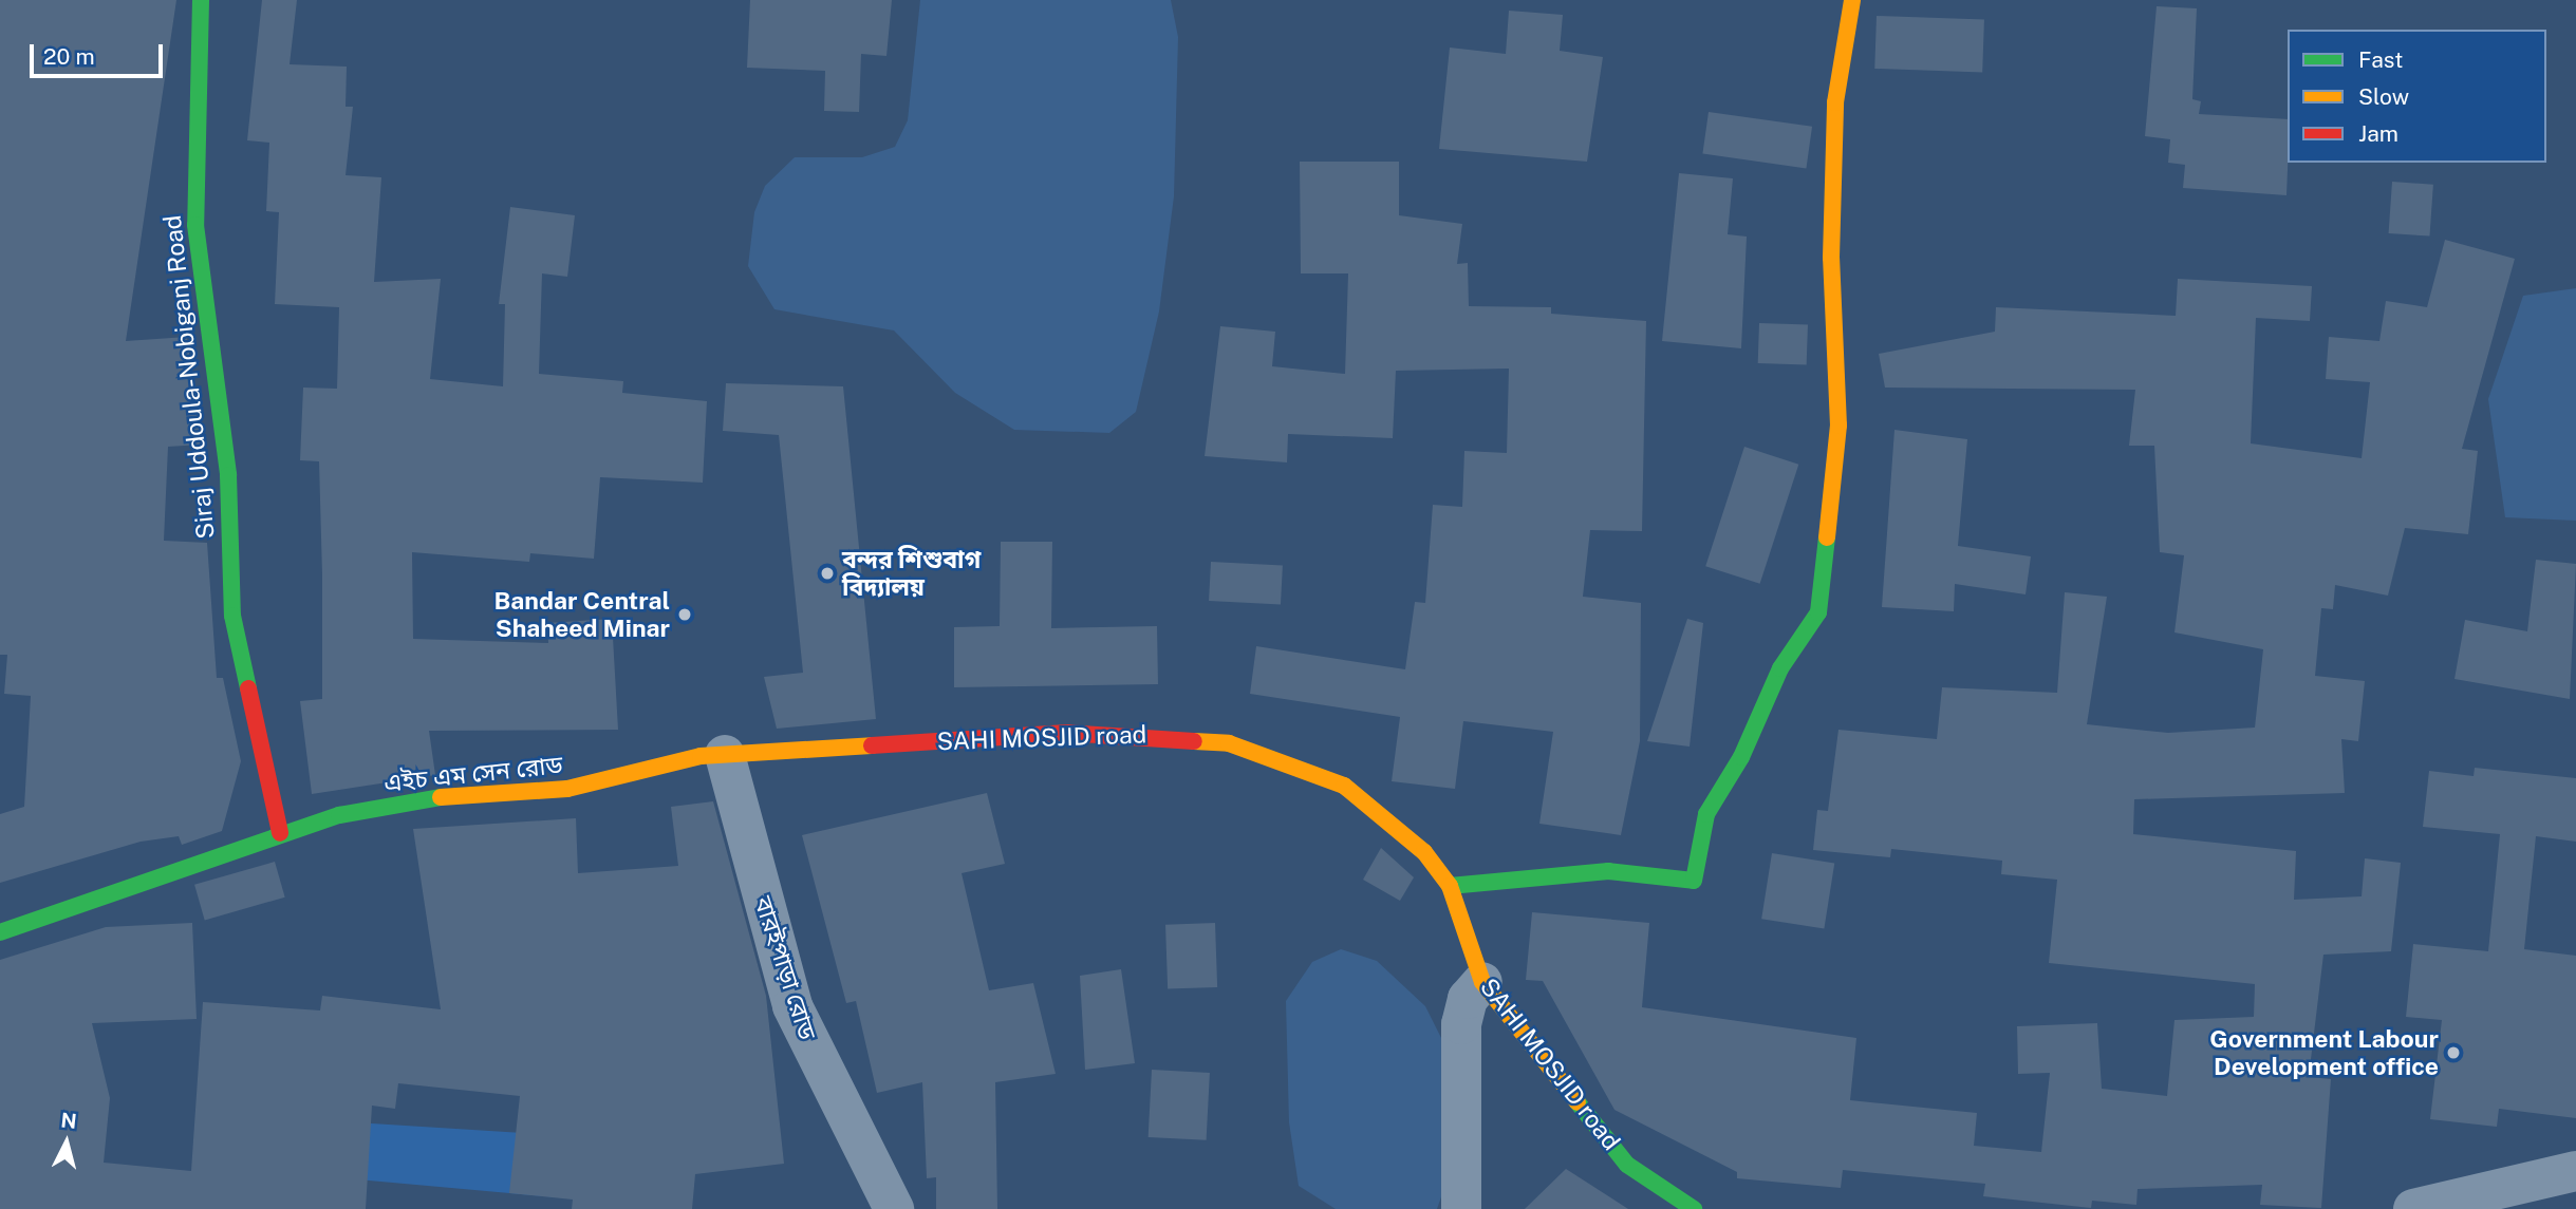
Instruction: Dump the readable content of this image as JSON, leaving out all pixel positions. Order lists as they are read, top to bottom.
{
  "streets": {
    "street": [
      "Siraj Uddoula-Nobiganj Road",
      "SAHI MOSJID road",
      "এইচ এম সেন রোড",
      "বারইপাড়া রোড"
    ]
  },
  "crossings": [
    ["Siraj Uddoula-Nobiganj Road", "এইচ এম সেন রোড"],
    ["SAHI MOSJID road", "এইচ এম সেন রোড"],
    ["এইচ এম সেন রোড", "বারইপাড়া রোড"]
  ],
  "places": ["বন্দর শিশুবাগ বিদ্যালয়", "Bandar Central Shaheed Minar", "Government Labour Development office"],
  "legend": ["Fast", "Slow", "Jam"],
  "scale_bar": "20 m",
  "north": "top"
}
